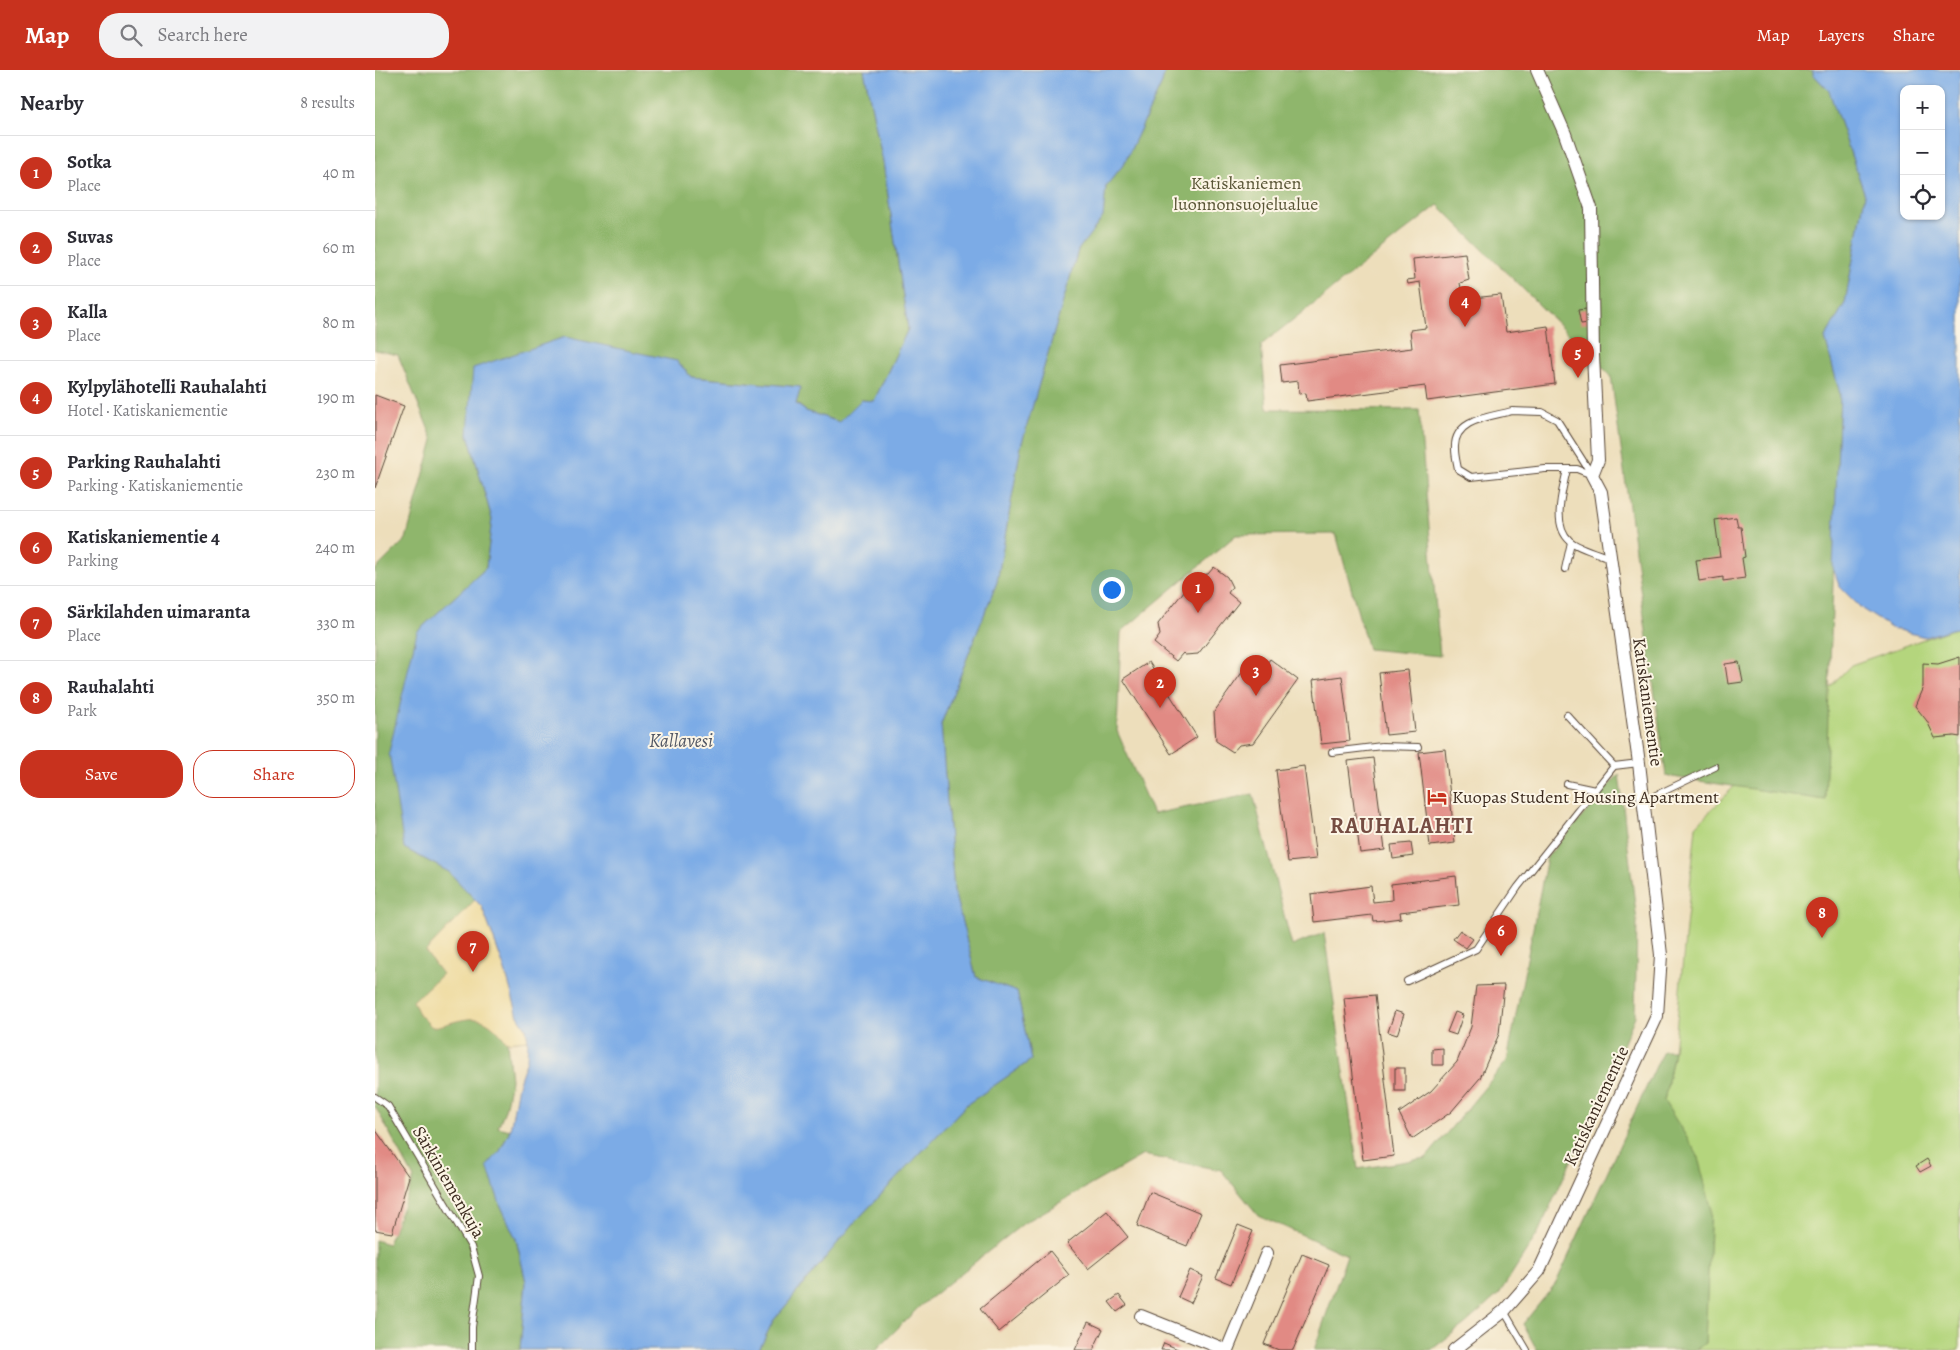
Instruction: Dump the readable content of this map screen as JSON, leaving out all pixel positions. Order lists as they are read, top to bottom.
{
  "streets": {
    "street": ["Katiskaniementie"],
    "lane": ["Särkiniemenkuja"]
  },
  "districts": ["RAUHALAHTI"],
  "water": ["Kallavesi"],
  "parks": ["Katiskaniemen luonnonsuojelualue"],
  "places": {
    "hotel": ["Kuopas Student Housing Apartment"]
  },
  "page": {
    "header": "Map",
    "search": "Search here",
    "nav": ["Map", "Layers", "Share"],
    "heading": ["Nearby", "8 results"],
    "map_buttons": ["+", "−"],
    "list": [
      {
        "mark": "1",
        "name": "Sotka",
        "note": "Place",
        "value": "40 m"
      },
      {
        "mark": "2",
        "name": "Suvas",
        "note": "Place",
        "value": "60 m"
      },
      {
        "mark": "3",
        "name": "Kalla",
        "note": "Place",
        "value": "80 m"
      },
      {
        "mark": "4",
        "name": "Kylpylähotelli Rauhalahti",
        "note": "Hotel · Katiskaniementie",
        "value": "190 m"
      },
      {
        "mark": "5",
        "name": "Parking Rauhalahti",
        "note": "Parking · Katiskaniementie",
        "value": "230 m"
      },
      {
        "mark": "6",
        "name": "Katiskaniementie 4",
        "note": "Parking",
        "value": "240 m"
      },
      {
        "mark": "7",
        "name": "Särkilahden uimaranta",
        "note": "Place",
        "value": "330 m"
      },
      {
        "mark": "8",
        "name": "Rauhalahti",
        "note": "Park",
        "value": "350 m"
      }
    ],
    "pins": [
      "4",
      "5",
      "1",
      "3",
      "2",
      "8",
      "6",
      "7"
    ],
    "buttons": ["Save", "Share"]
  }
}
